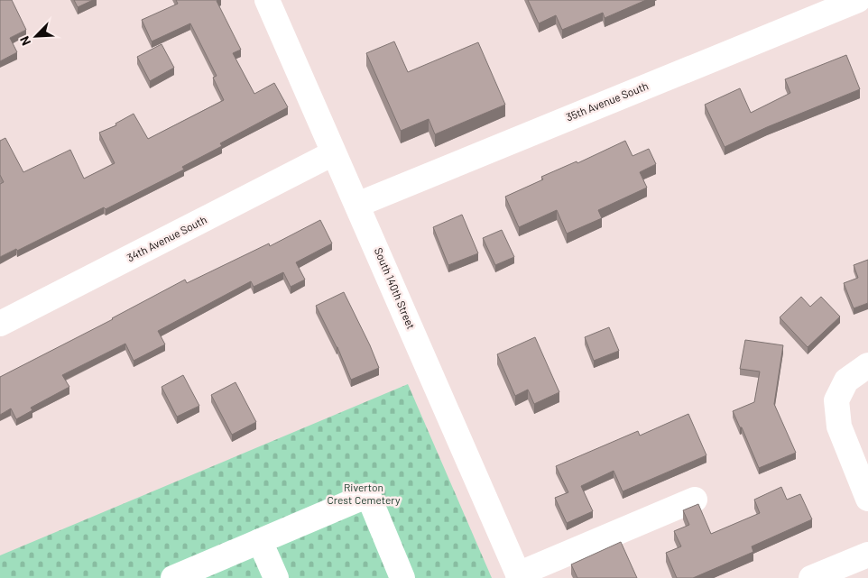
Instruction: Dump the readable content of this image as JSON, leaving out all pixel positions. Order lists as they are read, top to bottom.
{
  "streets": {
    "street": ["35th Avenue South", "34th Avenue South", "South 140th Street"]
  },
  "crossings": [
    ["35th Avenue South", "South 140th Street"],
    ["34th Avenue South", "South 140th Street"]
  ],
  "parks": ["Riverton Crest Cemetery"],
  "north": "bottom left"
}
